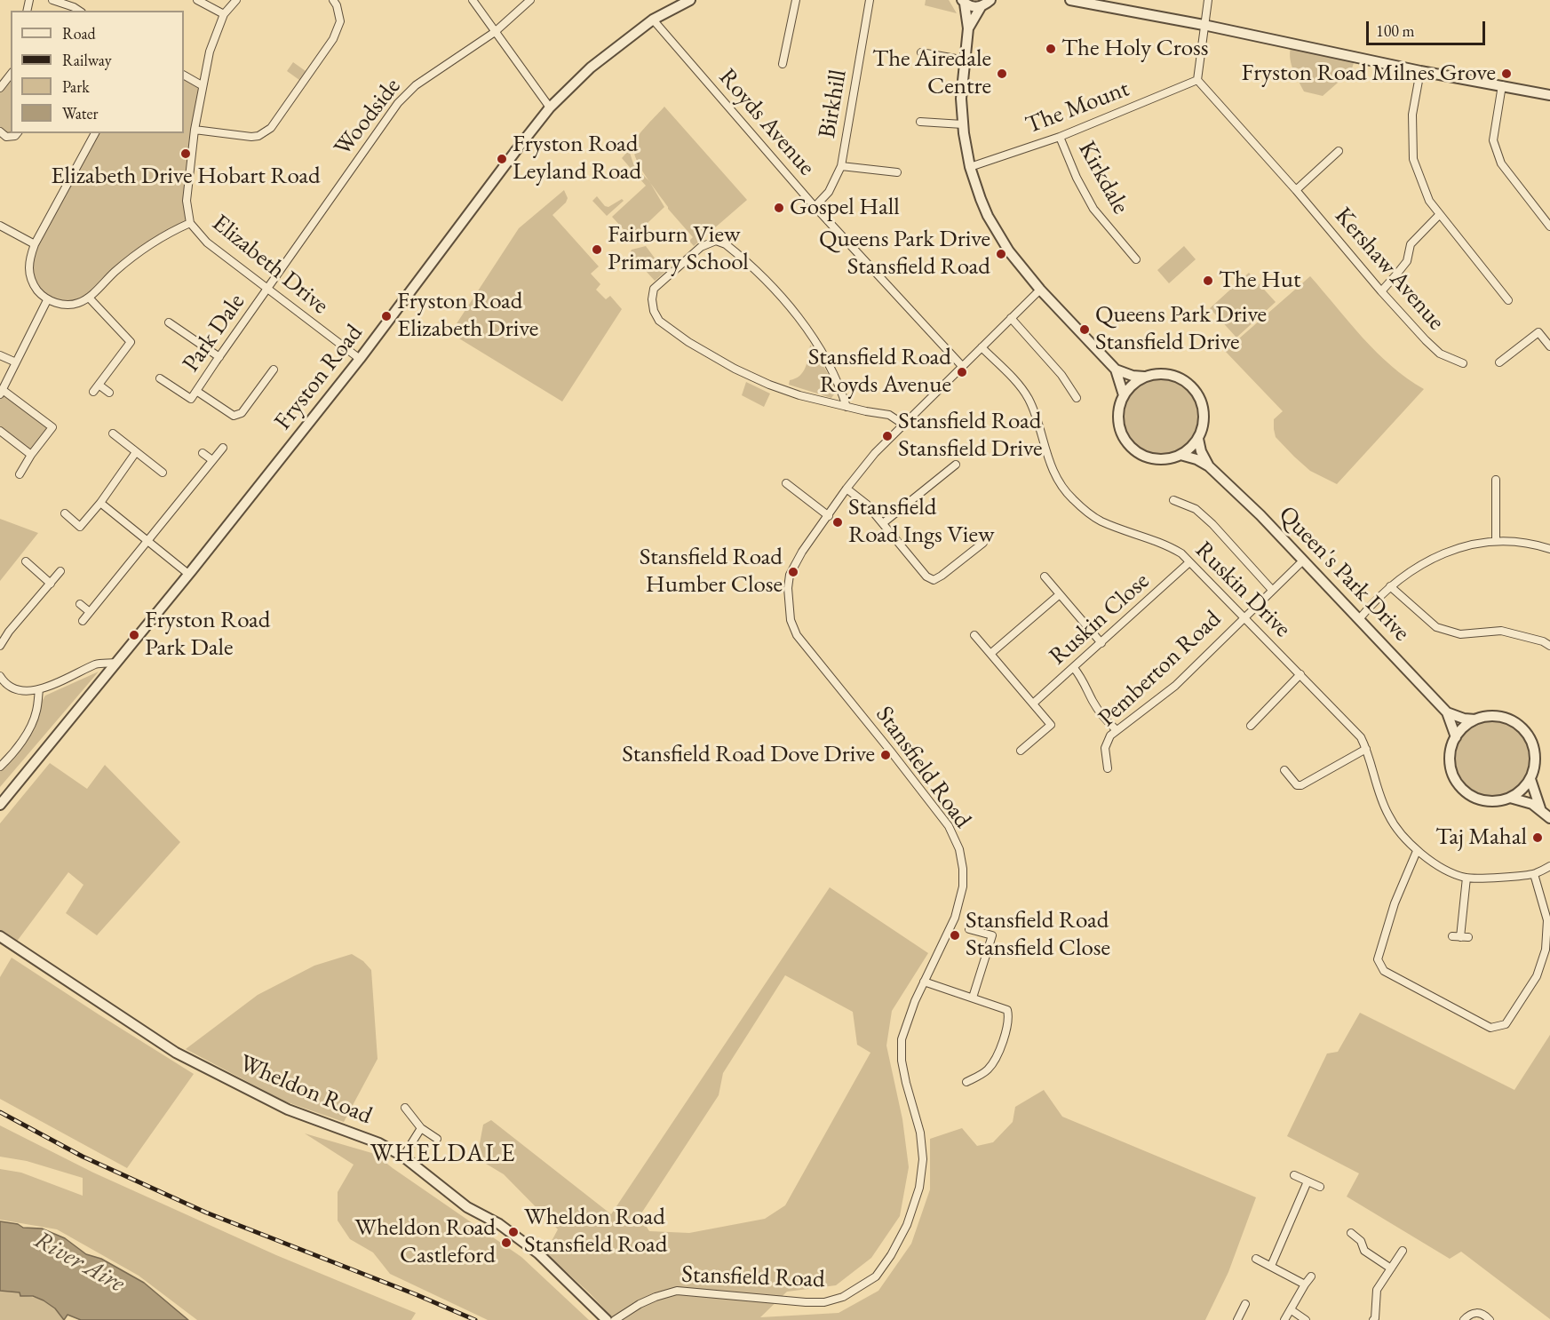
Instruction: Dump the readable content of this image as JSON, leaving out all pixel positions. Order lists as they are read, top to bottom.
{
  "streets": {
    "street": [
      "Birkhill",
      "The Mount",
      "Woodside",
      "Royds Avenue",
      "Kirkdale",
      "Elizabeth Drive",
      "Kershaw Avenue",
      "Park Dale",
      "Fryston Road",
      "Queen's Park Drive",
      "Ruskin Drive",
      "Ruskin Close",
      "Pemberton Road",
      "Stansfield Road",
      "Wheldon Road"
    ]
  },
  "crossings": [
    ["Birkhill", "Royds Avenue"],
    ["The Mount", "Kirkdale"],
    ["The Mount", "Kershaw Avenue"],
    ["The Mount", "Queen's Park Drive"],
    ["Woodside", "Elizabeth Drive"],
    ["Woodside", "Park Dale"],
    ["Royds Avenue", "Fryston Road"],
    ["Royds Avenue", "Stansfield Road"],
    ["Elizabeth Drive", "Park Dale"],
    ["Elizabeth Drive", "Fryston Road"],
    ["Queen's Park Drive", "Pemberton Road"],
    ["Queen's Park Drive", "Stansfield Road"],
    ["Ruskin Drive", "Ruskin Close"],
    ["Ruskin Drive", "Pemberton Road"],
    ["Ruskin Drive", "Stansfield Road"]
  ],
  "districts": ["WHELDALE"],
  "water": ["River Aire"],
  "places": [
    "The Holy Cross",
    "The Airedale Centre",
    "Fryston Road Milnes Grove",
    "Elizabeth Drive Hobart Road",
    "Fryston Road Leyland Road",
    "Gospel Hall",
    "Fairburn View Primary School",
    "Queens Park Drive Stansfield Road",
    "The Hut",
    "Fryston Road Elizabeth Drive",
    "Queens Park Drive Stansfield Drive",
    "Stansfield Road Royds Avenue",
    "Stansfield Road Stansfield Drive",
    "Stansfield Road Ings View",
    "Stansfield Road Humber Close",
    "Fryston Road Park Dale",
    "Stansfield Road Dove Drive",
    "Taj Mahal",
    "Stansfield Road Stansfield Close",
    "Wheldon Road Stansfield Road",
    "Wheldon Road Castleford"
  ],
  "legend": [
    "Road",
    "Railway",
    "Park",
    "Water"
  ],
  "scale_bar": "100 m"
}
